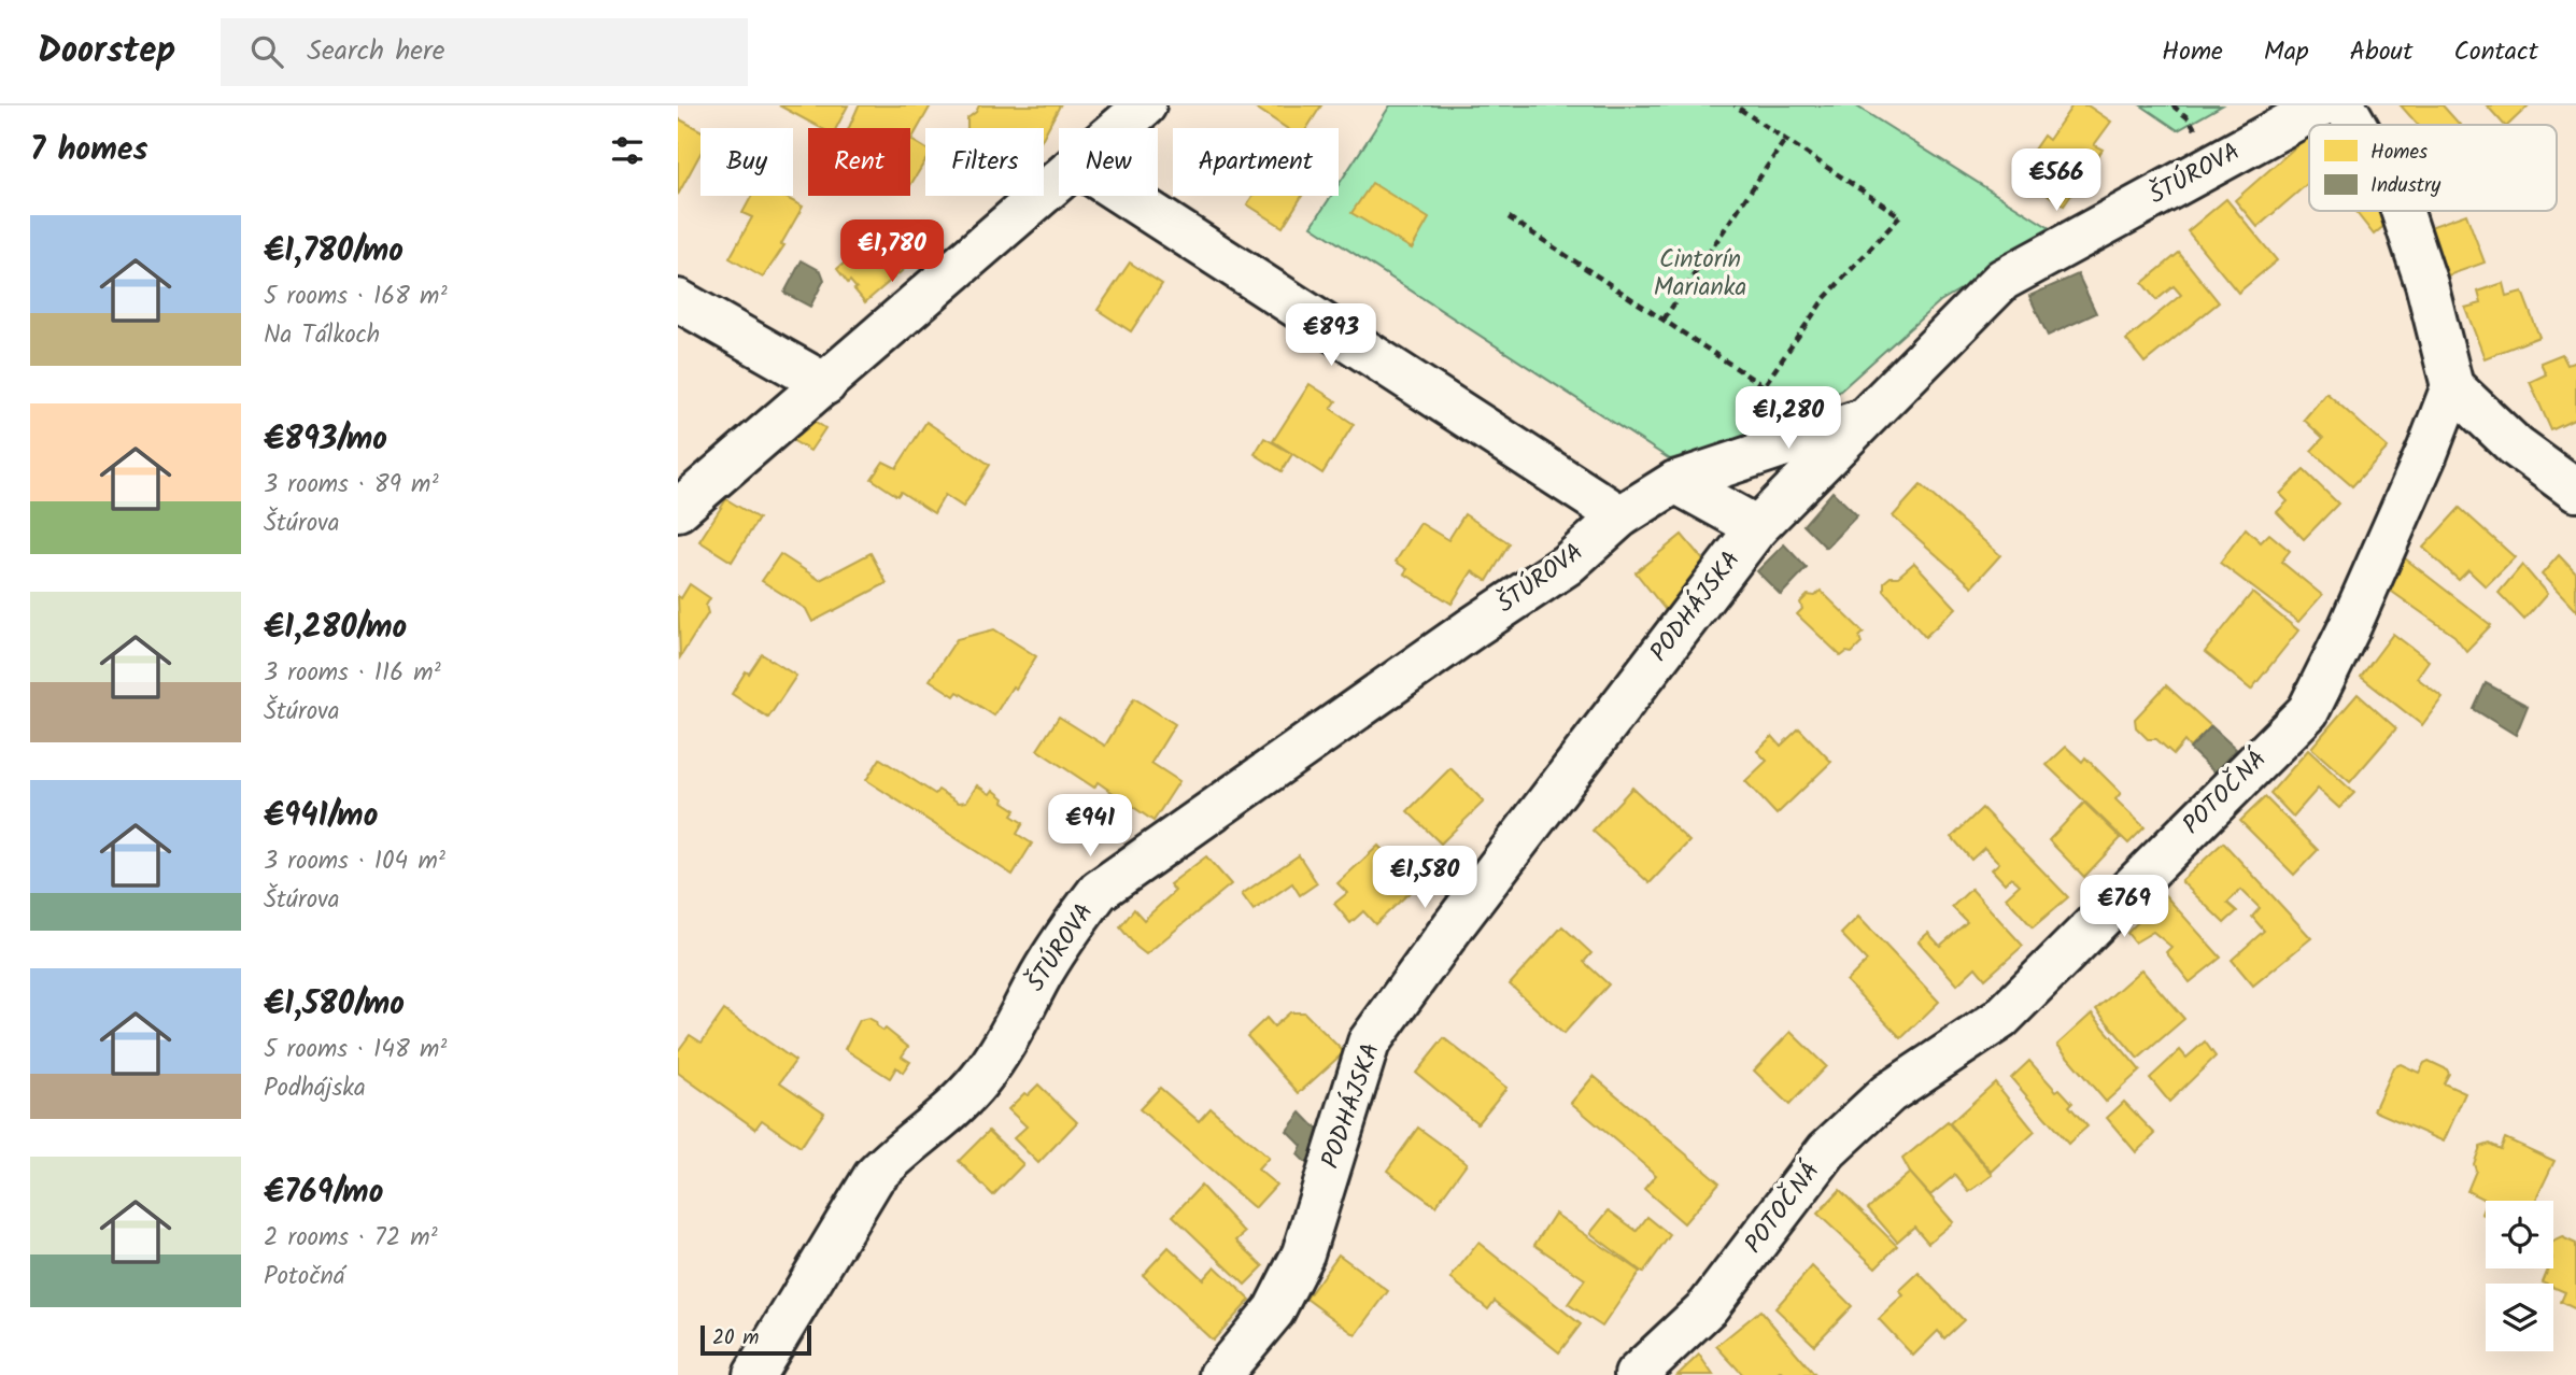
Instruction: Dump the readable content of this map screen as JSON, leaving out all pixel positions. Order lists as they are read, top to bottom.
{
  "streets": {
    "street": ["ŠTÚROVA", "PODHÁJSKA", "POTOČNÁ"]
  },
  "crossings": [
    ["ŠTÚROVA", "PODHÁJSKA"]
  ],
  "parks": ["Cintorín Marianka"],
  "legend": ["Homes", "Industry"],
  "scale_bar": "20 m",
  "page": {
    "header": "Doorstep",
    "search": "Search here",
    "nav": [
      "Home",
      "Map",
      "About",
      "Contact"
    ],
    "heading": "7 homes",
    "chip": [
      "Buy",
      "Rent",
      "Filters",
      "New",
      "Apartment"
    ],
    "price": [
      "€566",
      "€1,780",
      "€893",
      "€1,280",
      "€941",
      "€1,580",
      "€769"
    ],
    "list": [
      {
        "name": "€1,780/mo",
        "note": "5 rooms · 168 m² · Na Tálkoch"
      },
      {
        "name": "€893/mo",
        "note": "3 rooms · 89 m² · Štúrova"
      },
      {
        "name": "€1,280/mo",
        "note": "3 rooms · 116 m² · Štúrova"
      },
      {
        "name": "€941/mo",
        "note": "3 rooms · 104 m² · Štúrova"
      },
      {
        "name": "€1,580/mo",
        "note": "5 rooms · 148 m² · Podhájska"
      },
      {
        "name": "€769/mo",
        "note": "2 rooms · 72 m² · Potočná"
      }
    ],
    "scale": "20 m"
  }
}
